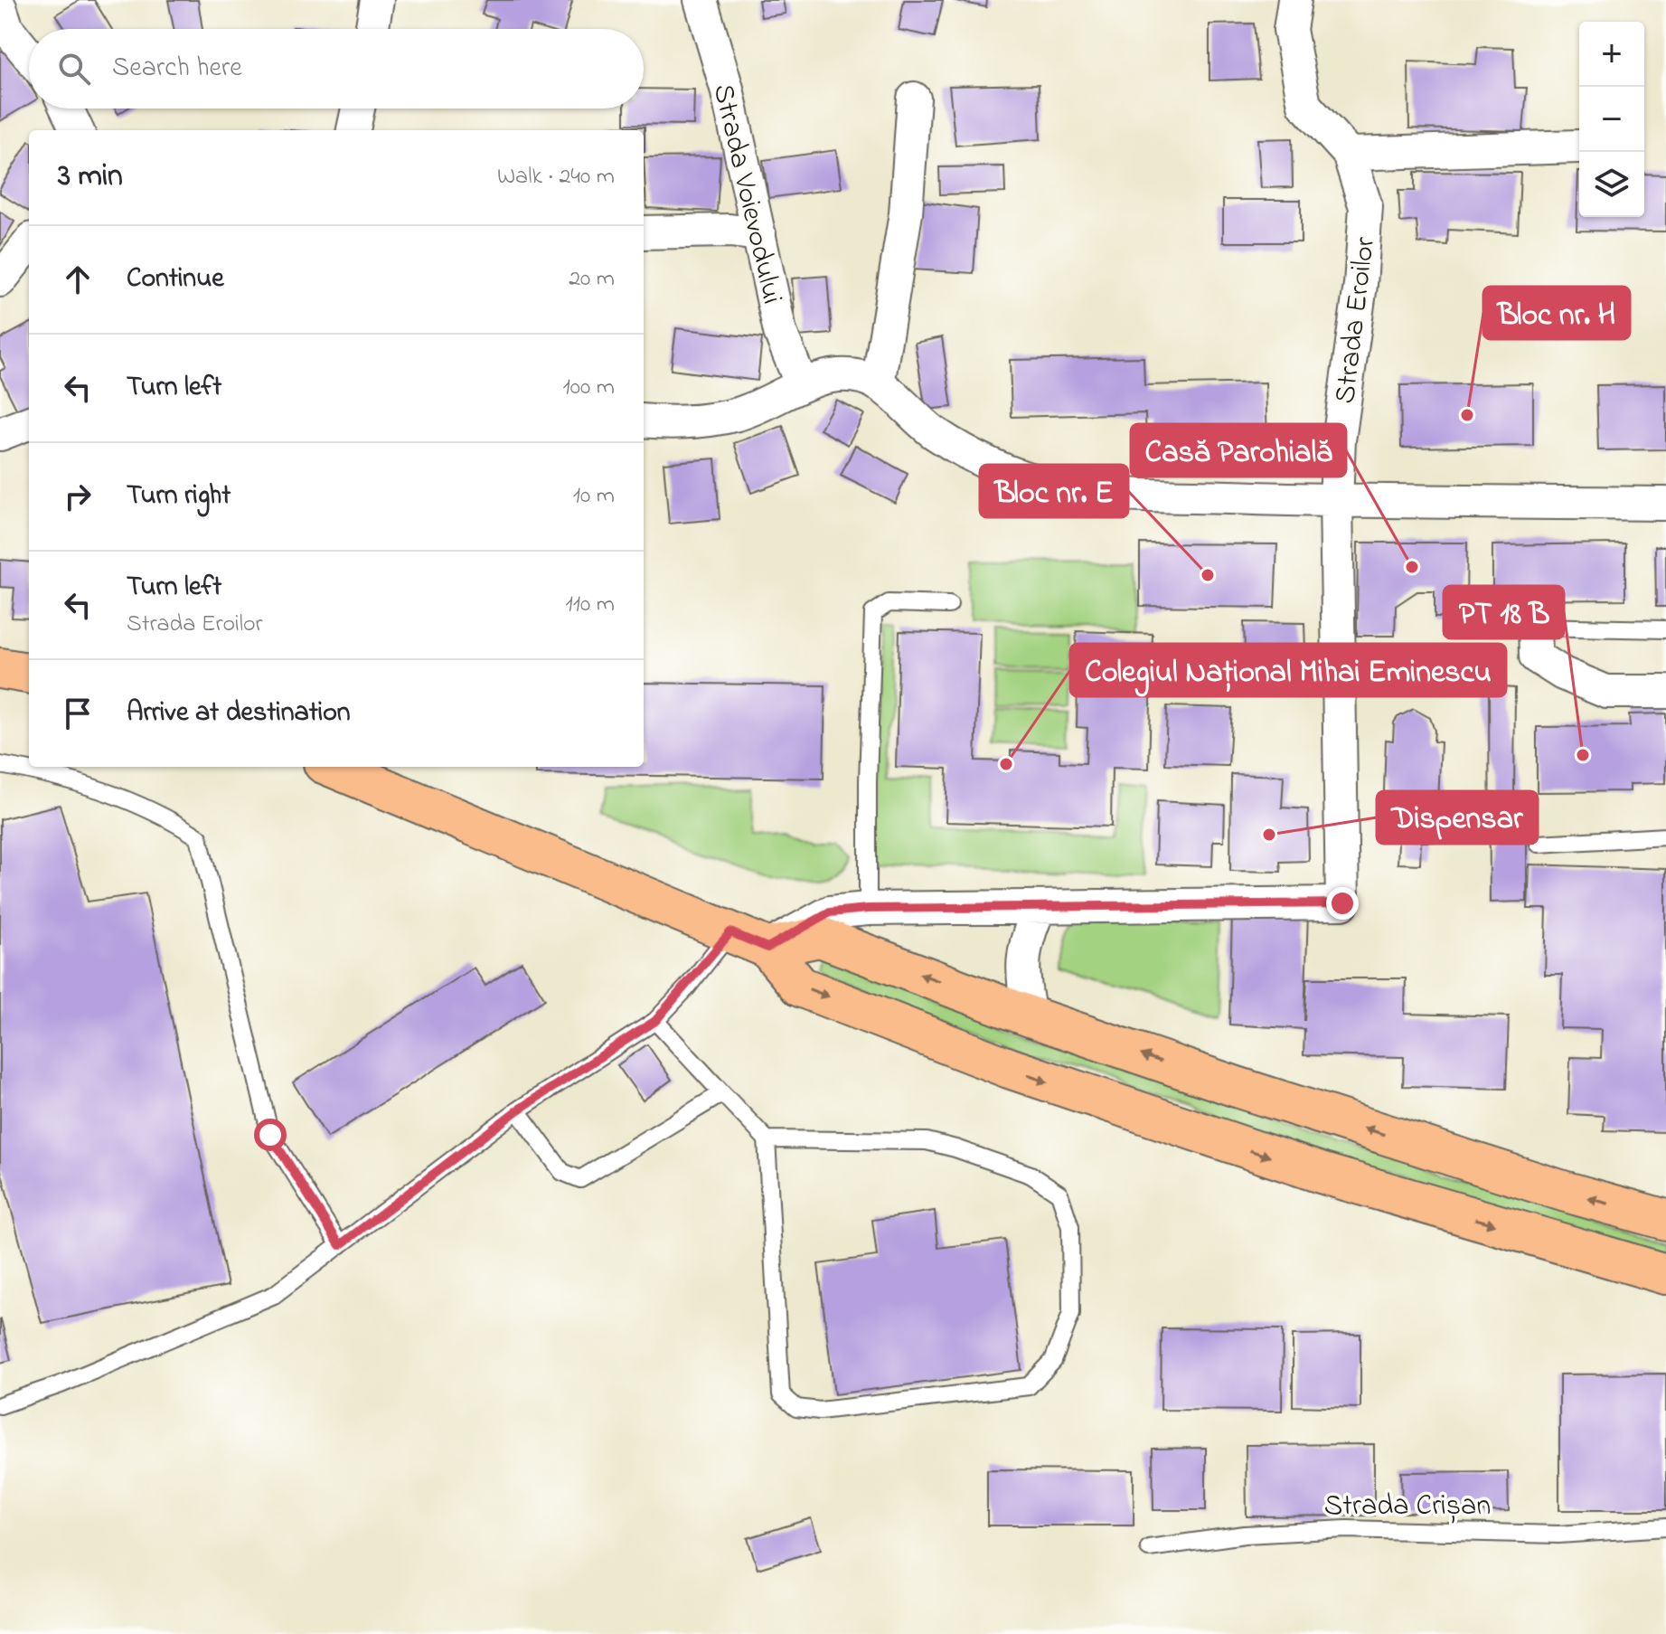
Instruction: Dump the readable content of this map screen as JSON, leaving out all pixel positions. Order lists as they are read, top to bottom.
{
  "streets": {
    "street": ["Strada Voievodului", "Strada Eroilor"],
    "lane": ["Strada Crișan"]
  },
  "places": [
    "Bloc nr. H",
    "Casă Parohială",
    "Bloc nr. E",
    "PT 18 B",
    "Colegiul Național Mihai Eminescu",
    "Dispensar"
  ],
  "page": {
    "map_buttons": ["+", "−"],
    "search": "Search here",
    "heading": ["3 min", "Walk · 240 m"],
    "list": [
      ["Continue", "20 m"],
      ["Turn left", "100 m"],
      ["Turn right", "10 m"],
      ["Turn left", "Strada Eroilor", "110 m"],
      "Arrive at destination"
    ]
  }
}
